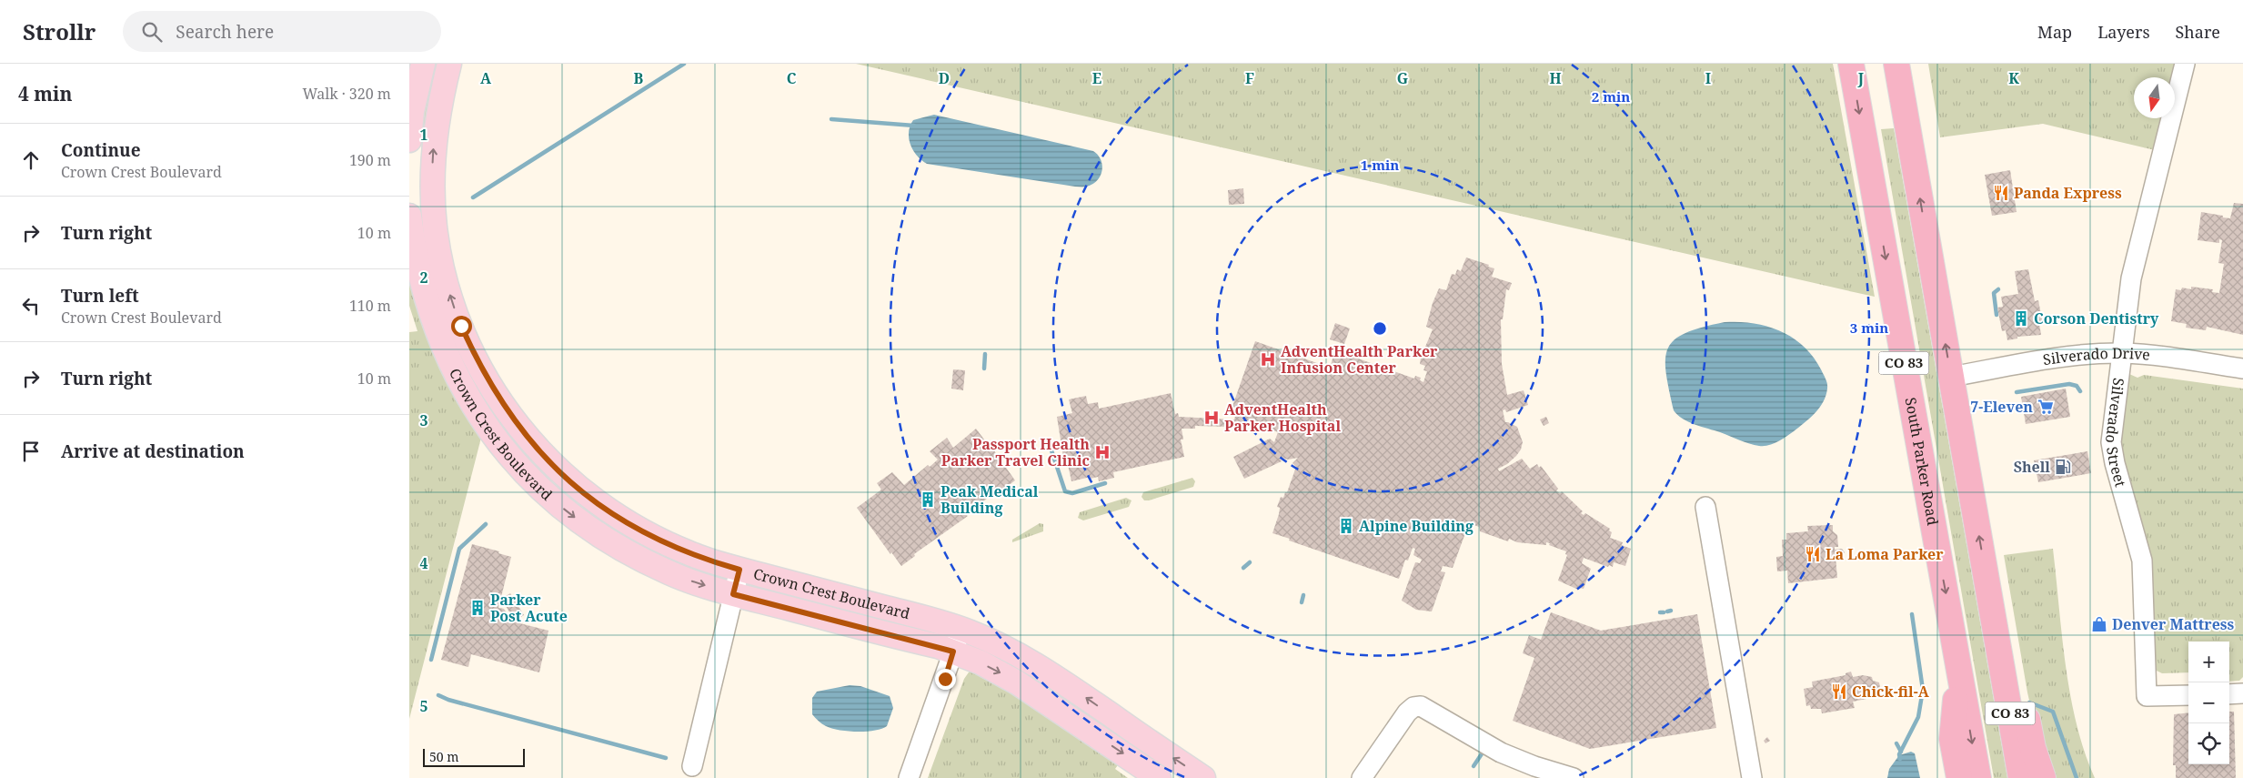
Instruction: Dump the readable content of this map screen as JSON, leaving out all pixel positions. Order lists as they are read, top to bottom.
{
  "streets": {
    "highway": ["CO 83", "South Parker Road"],
    "main road": ["Crown Crest Boulevard"],
    "street": ["Silverado Drive", "Silverado Street"]
  },
  "crossings": [
    ["Silverado Drive", "CO 83"],
    ["Silverado Drive", "Silverado Street"]
  ],
  "places": {
    "restaurant": ["Panda Express", "La Loma Parker", "Chick-fil-A"],
    "building": [
      "Corson Dentistry",
      "Peak Medical Building",
      "Alpine Building",
      "Parker Post Acute"
    ],
    "hospital": ["AdventHealth Parker Infusion Center", "AdventHealth Parker Hospital", "Passport Health Parker Travel Clinic"],
    "supermarket": ["7-Eleven"],
    "fuel station": ["Shell"],
    "shop": ["Denver Mattress"]
  },
  "scale_bar": "50 m",
  "north": "bottom",
  "page": {
    "header": "Strollr",
    "search": "Search here",
    "nav": ["Map", "Layers", "Share"],
    "heading": ["4 min", "Walk · 320 m"],
    "list": [
      ["Continue", "Crown Crest Boulevard", "190 m"],
      ["Turn right", "10 m"],
      ["Turn left", "Crown Crest Boulevard", "110 m"],
      ["Turn right", "10 m"],
      "Arrive at destination"
    ],
    "map_buttons": ["+", "−"],
    "scale": "50 m"
  },
  "grid": {
    "columns": [
      "A",
      "B",
      "C",
      "D",
      "E",
      "F",
      "G",
      "H",
      "I",
      "J",
      "K"
    ],
    "rows": [
      "1",
      "2",
      "3",
      "4",
      "5"
    ]
  },
  "rings": ["2 min", "1 min", "3 min"]
}
